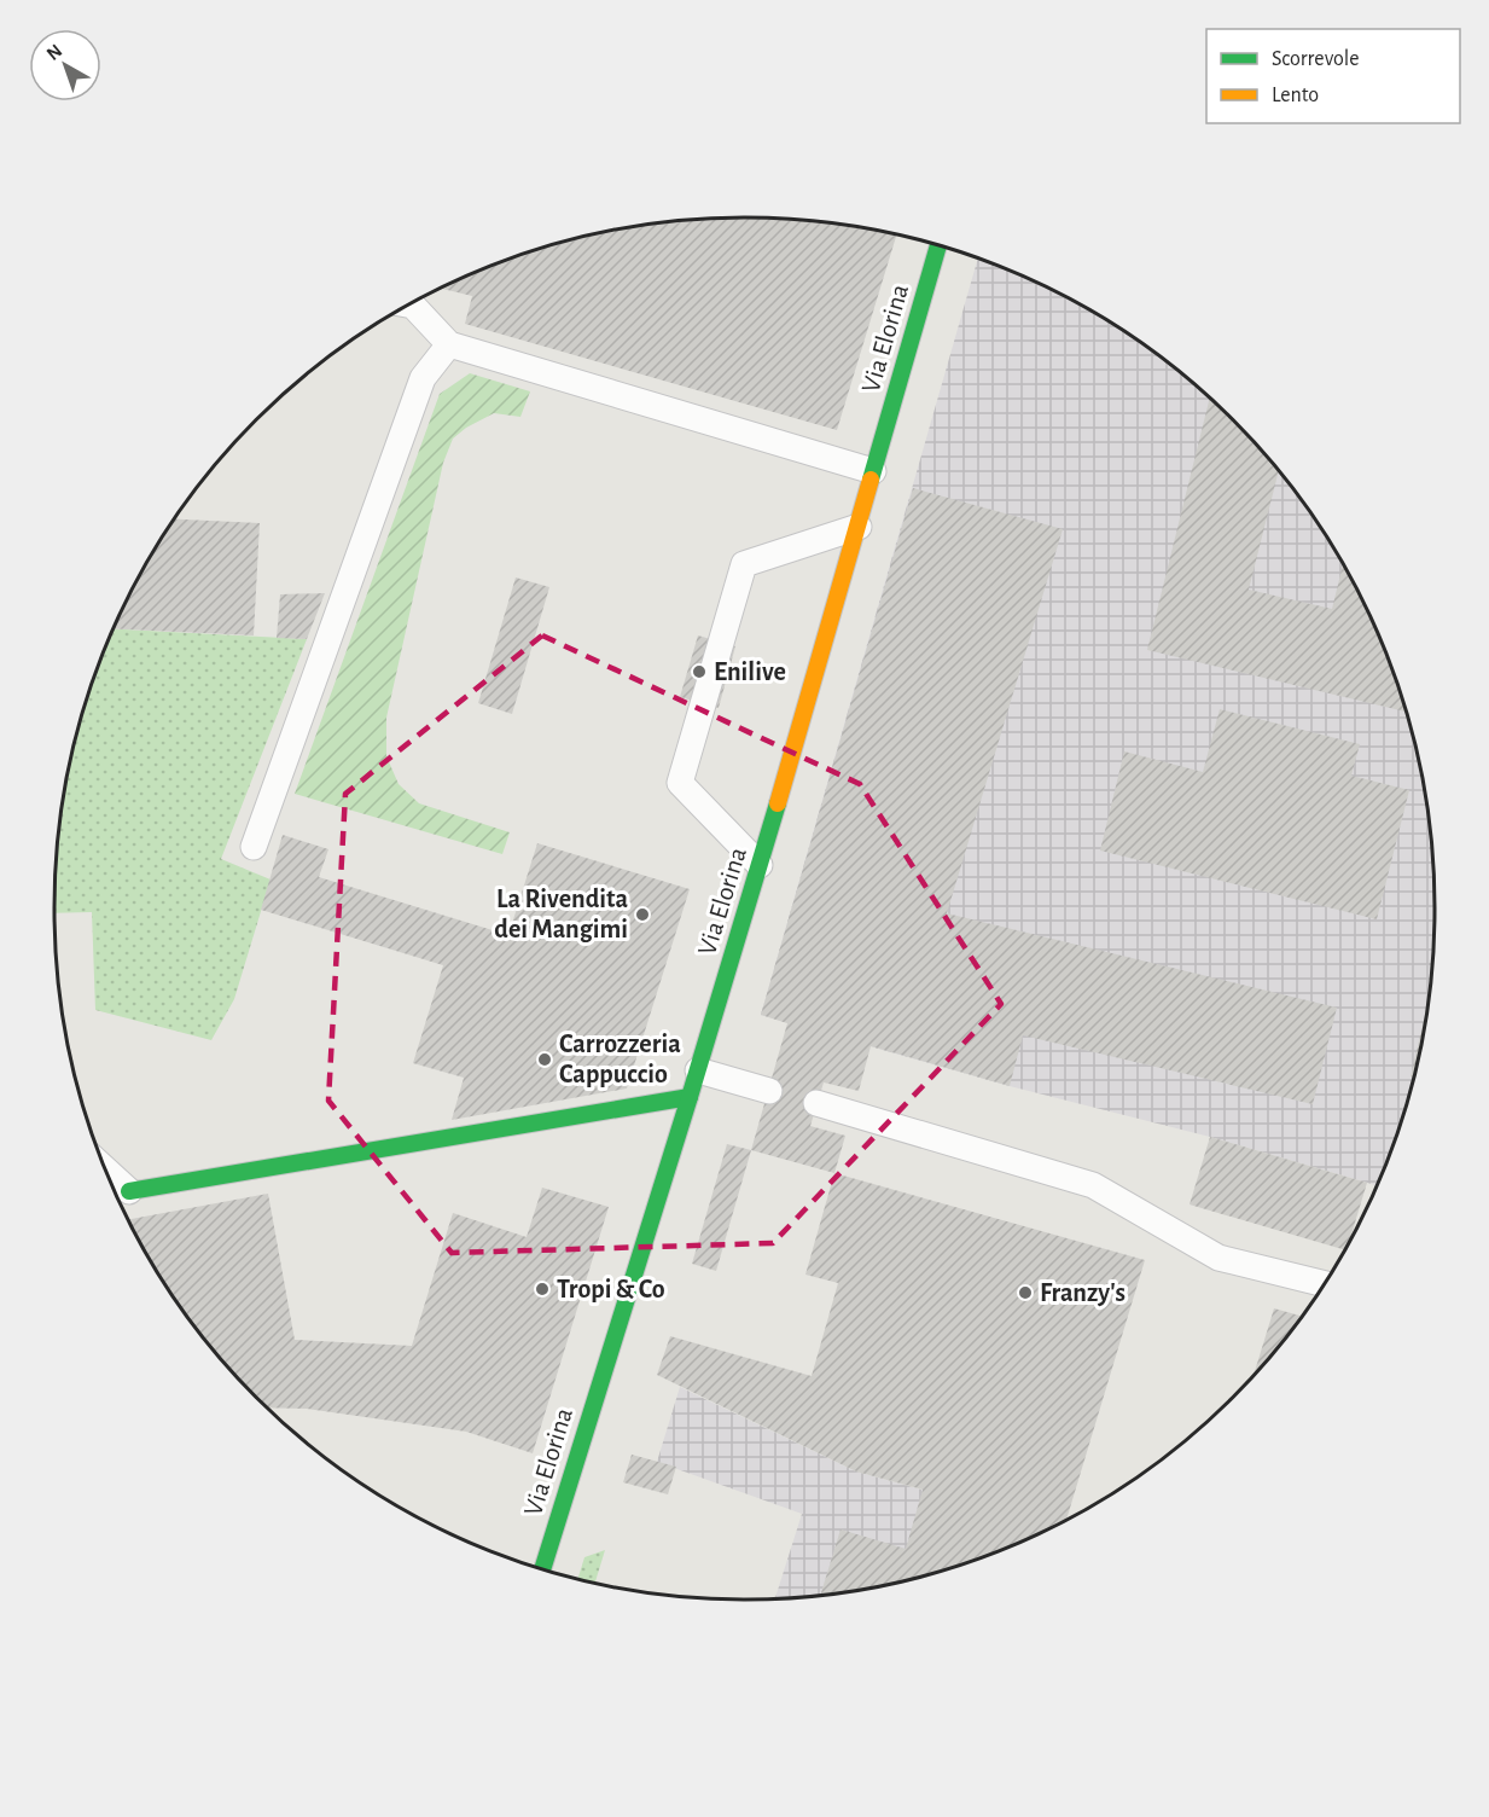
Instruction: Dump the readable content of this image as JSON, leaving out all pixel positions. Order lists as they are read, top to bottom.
{
  "streets": {
    "main road": ["Via Elorina"]
  },
  "places": [
    "Enilive",
    "La Rivendita dei Mangimi",
    "Carrozzeria Cappuccio",
    "Tropi & Co",
    "Franzy's"
  ],
  "legend": ["Scorrevole", "Lento"],
  "north": "top left"
}
